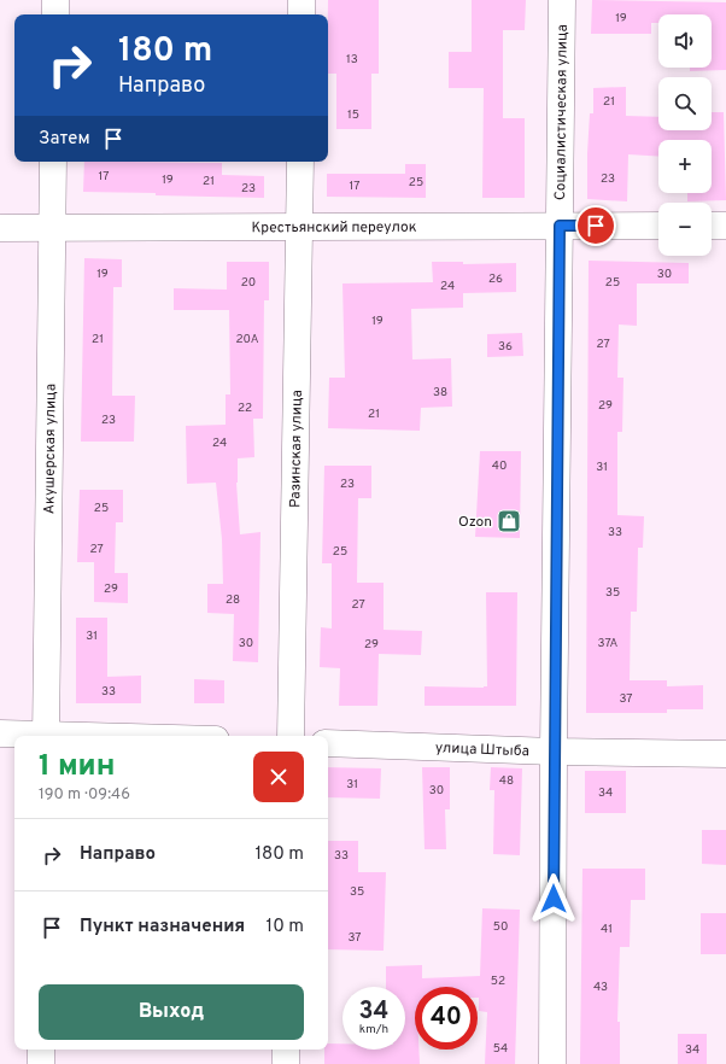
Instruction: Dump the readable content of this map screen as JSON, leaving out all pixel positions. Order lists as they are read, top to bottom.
{
  "streets": {
    "street": [
      "Социалистическая улица",
      "Крестьянский переулок",
      "Акушерская улица",
      "Разинская улица",
      "улица Штыба"
    ]
  },
  "crossings": [
    ["Социалистическая улица", "Крестьянский переулок"],
    ["Социалистическая улица", "улица Штыба"],
    ["Крестьянский переулок", "Акушерская улица"],
    ["Крестьянский переулок", "Разинская улица"]
  ],
  "places": {
    "shop": ["Ozon"]
  },
  "house_numbers": [
    "19",
    "13",
    "21",
    "15",
    "17",
    "23",
    "19",
    "21",
    "25",
    "17",
    "23",
    "19",
    "30",
    "26",
    "20",
    "25",
    "24",
    "19",
    "21",
    "20А",
    "27",
    "36",
    "38",
    "29",
    "22",
    "21",
    "23",
    "24",
    "40",
    "31",
    "23",
    "25",
    "33",
    "27",
    "25",
    "29",
    "35",
    "28",
    "27",
    "31",
    "30",
    "37А",
    "29",
    "33",
    "37",
    "48",
    "31",
    "30",
    "34",
    "33",
    "35",
    "50",
    "41",
    "37",
    "52",
    "43",
    "54",
    "34"
  ],
  "page": {
    "map_buttons": ["+", "−"],
    "turn": ["180 m", "Направо"],
    "then": "Затем",
    "heading": ["1 мин", "190 m · 09:46"],
    "list": [
      {
        "name": "Направо",
        "value": "180 m"
      },
      {
        "name": "Пункт назначения",
        "value": "10 m"
      }
    ],
    "buttons": "Выход",
    "speed": "34 km/h",
    "limit": "40"
  }
}
